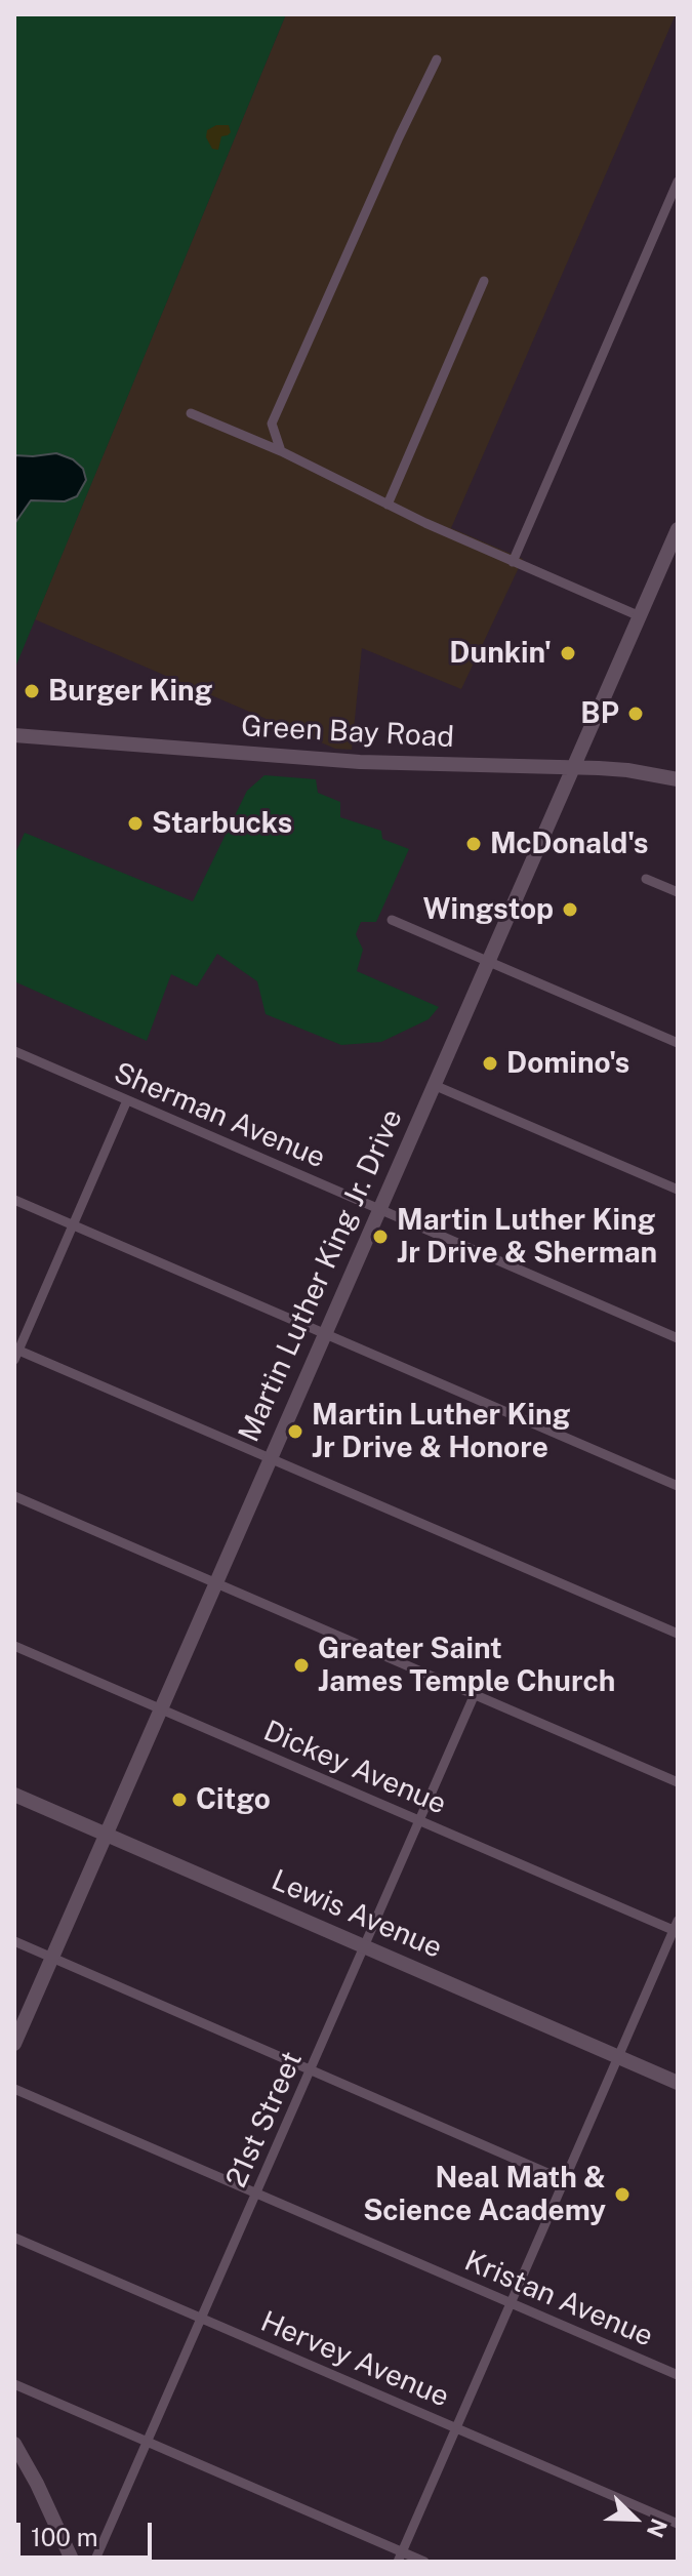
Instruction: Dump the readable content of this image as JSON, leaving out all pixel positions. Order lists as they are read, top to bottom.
{
  "streets": {
    "street": [
      "Green Bay Road",
      "Sherman Avenue",
      "Martin Luther King Jr. Drive",
      "Dickey Avenue",
      "Lewis Avenue",
      "21st Street",
      "Kristan Avenue",
      "Hervey Avenue"
    ]
  },
  "crossings": [
    ["Green Bay Road", "Martin Luther King Jr. Drive"],
    ["Sherman Avenue", "Martin Luther King Jr. Drive"],
    ["Martin Luther King Jr. Drive", "Dickey Avenue"],
    ["Martin Luther King Jr. Drive", "Lewis Avenue"],
    ["Dickey Avenue", "21st Street"],
    ["Lewis Avenue", "21st Street"],
    ["21st Street", "Kristan Avenue"],
    ["21st Street", "Hervey Avenue"]
  ],
  "places": [
    "Dunkin'",
    "Burger King",
    "BP",
    "Starbucks",
    "McDonald's",
    "Wingstop",
    "Domino's",
    "Martin Luther King Jr Drive & Sherman",
    "Martin Luther King Jr Drive & Honore",
    "Greater Saint James Temple Church",
    "Citgo",
    "Neal Math & Science Academy"
  ],
  "scale_bar": "100 m",
  "north": "bottom right"
}
